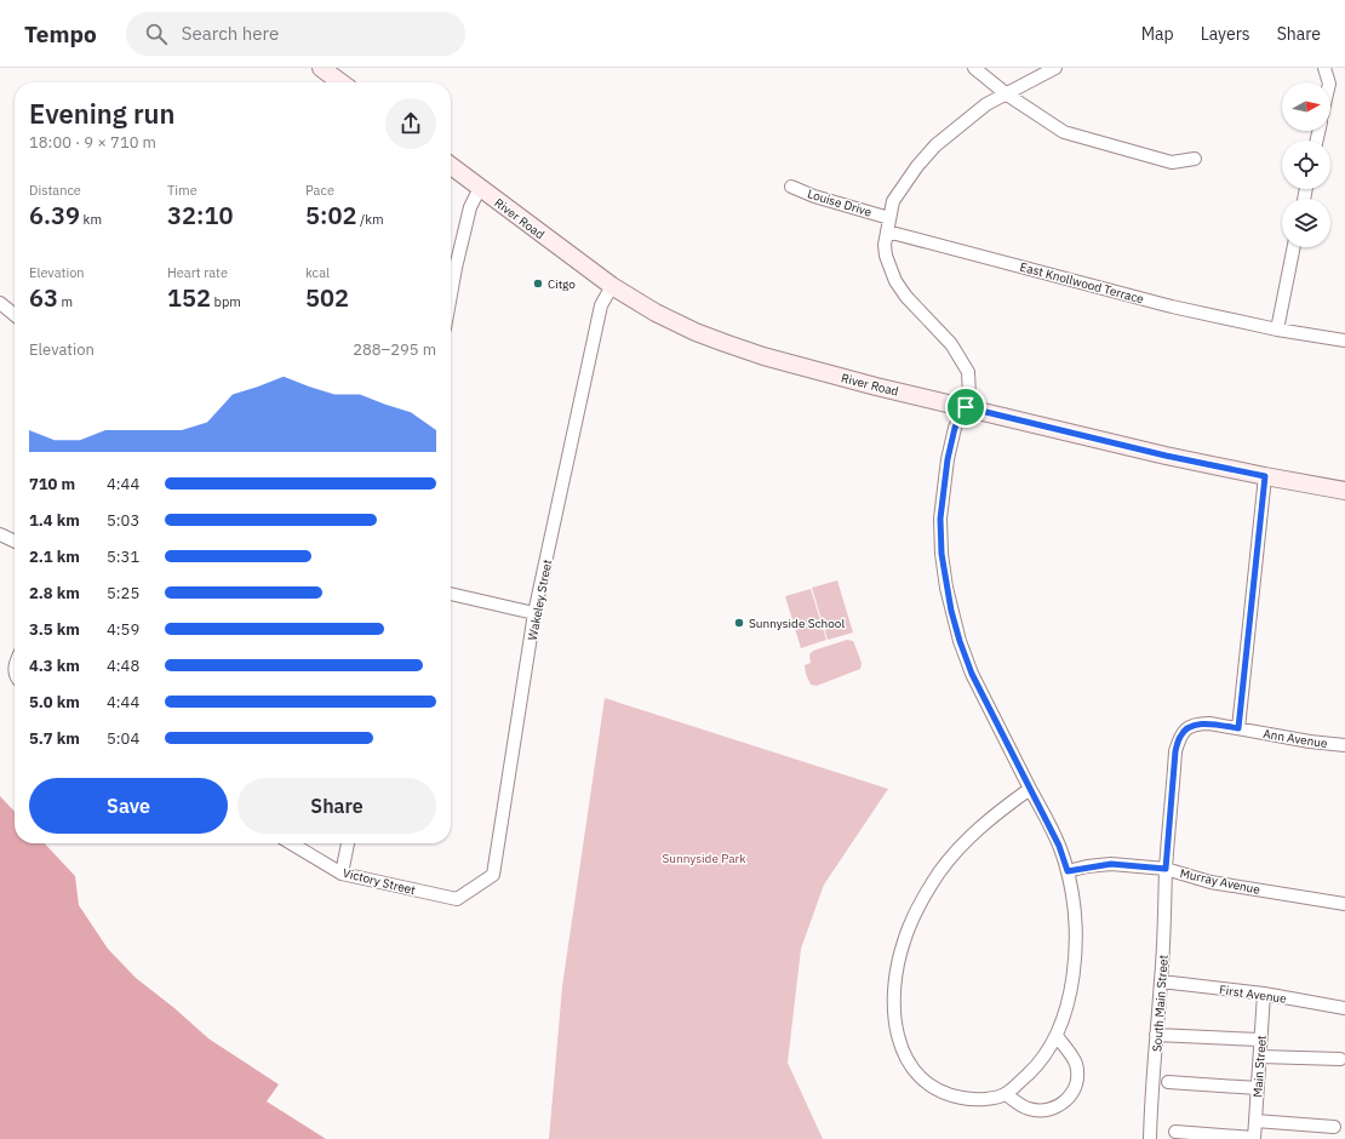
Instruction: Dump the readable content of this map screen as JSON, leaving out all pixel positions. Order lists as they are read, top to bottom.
{
  "streets": {
    "main road": ["River Road"],
    "street": [
      "Louise Drive",
      "East Knollwood Terrace",
      "Wakeley Street",
      "Ann Avenue",
      "Victory Street",
      "Murray Avenue",
      "First Avenue",
      "South Main Street",
      "Main Street"
    ]
  },
  "crossings": [
    ["River Road", "Wakeley Street"],
    ["Wakeley Street", "Victory Street"],
    ["Ann Avenue", "Murray Avenue"],
    ["Ann Avenue", "South Main Street"],
    ["Murray Avenue", "South Main Street"],
    ["First Avenue", "South Main Street"],
    ["First Avenue", "Main Street"]
  ],
  "parks": ["Sunnyside Park"],
  "places": ["Citgo", "Sunnyside School"],
  "north": "right",
  "page": {
    "header": "Tempo",
    "search": "Search here",
    "nav": ["Map", "Layers", "Share"],
    "heading": ["Evening run", "18:00 · 9 × 710 m"],
    "stats": [
      ["Distance", "6.39 km"],
      ["Time", "32:10"],
      ["Pace", "5:02 /km"],
      ["Elevation", "63 m"],
      ["Heart rate", "152 bpm"],
      ["kcal", "502"]
    ],
    "chart": ["Elevation", "288–295 m"],
    "list": [
      {
        "name": "710 m",
        "note": "4:44"
      },
      {
        "name": "1.4 km",
        "note": "5:03"
      },
      {
        "name": "2.1 km",
        "note": "5:31"
      },
      {
        "name": "2.8 km",
        "note": "5:25"
      },
      {
        "name": "3.5 km",
        "note": "4:59"
      },
      {
        "name": "4.3 km",
        "note": "4:48"
      },
      {
        "name": "5.0 km",
        "note": "4:44"
      },
      {
        "name": "5.7 km",
        "note": "5:04"
      }
    ],
    "buttons": ["Save", "Share"]
  }
}
